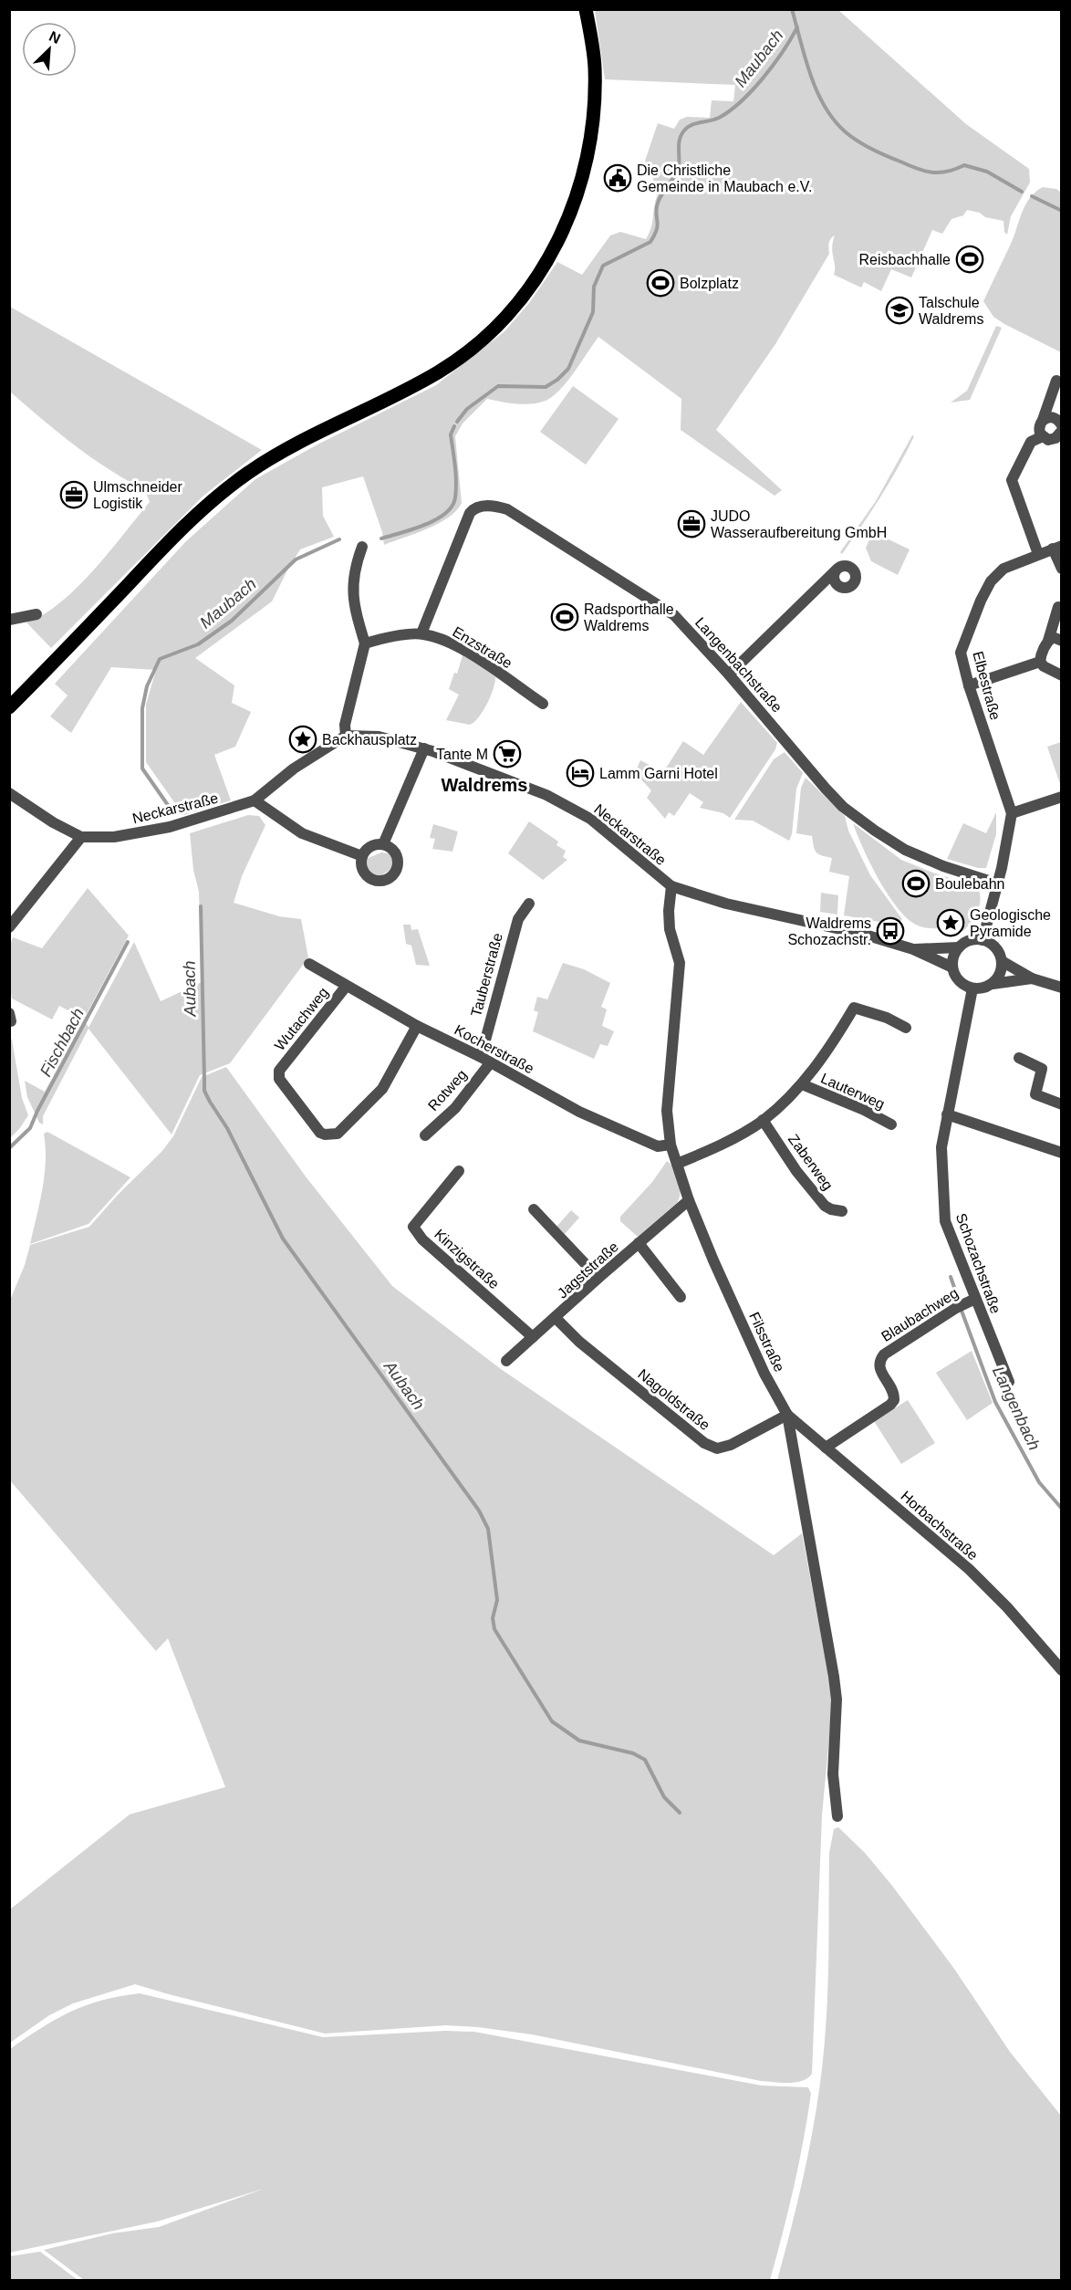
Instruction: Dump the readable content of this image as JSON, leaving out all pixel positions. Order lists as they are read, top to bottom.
{
  "streets": {
    "street": [
      "Enzstraße",
      "Langenbachstraße",
      "Elbestraße",
      "Neckarstraße",
      "Tauberstraße",
      "Wutachweg",
      "Kocherstraße",
      "Rotweg",
      "Lauterweg",
      "Zaberweg",
      "Kinzigstraße",
      "Schozachstraße",
      "Jagststraße",
      "Blaubachweg",
      "Filsstraße",
      "Nagoldstraße",
      "Horbachstraße"
    ]
  },
  "crossings": [
    ["Enzstraße", "Langenbachstraße"],
    ["Langenbachstraße", "Elbestraße"],
    ["Elbestraße", "Neckarstraße"],
    ["Elbestraße", "Schozachstraße"],
    ["Neckarstraße", "Schozachstraße"],
    ["Neckarstraße", "Filsstraße"],
    ["Tauberstraße", "Kocherstraße"],
    ["Tauberstraße", "Rotweg"],
    ["Wutachweg", "Kocherstraße"],
    ["Kocherstraße", "Rotweg"],
    ["Kocherstraße", "Filsstraße"],
    ["Kinzigstraße", "Jagststraße"],
    ["Schozachstraße", "Blaubachweg"],
    ["Jagststraße", "Filsstraße"],
    ["Jagststraße", "Nagoldstraße"],
    ["Blaubachweg", "Horbachstraße"],
    ["Filsstraße", "Nagoldstraße"],
    ["Filsstraße", "Horbachstraße"],
    ["Nagoldstraße", "Horbachstraße"]
  ],
  "districts": ["Waldrems"],
  "water": [
    "Maubach",
    "Aubach",
    "Fischbach",
    "Langenbach"
  ],
  "places": {
    "public building": ["Die Christliche Gemeinde in Maubach e.V."],
    "sports": [
      "Reisbachhalle",
      "Bolzplatz",
      "Radsporthalle Waldrems",
      "Boulebahn"
    ],
    "school or university": ["Talschule Waldrems"],
    "office": ["Ulmschneider Logistik", "JUDO Wasseraufbereitung GmbH"],
    "place": ["Backhausplatz", "Geologische Pyramide"],
    "supermarket": ["Tante M"],
    "hotel": ["Lamm Garni Hotel"],
    "bus stop": ["Waldrems Schozachstr."]
  },
  "north": "top right"
}
